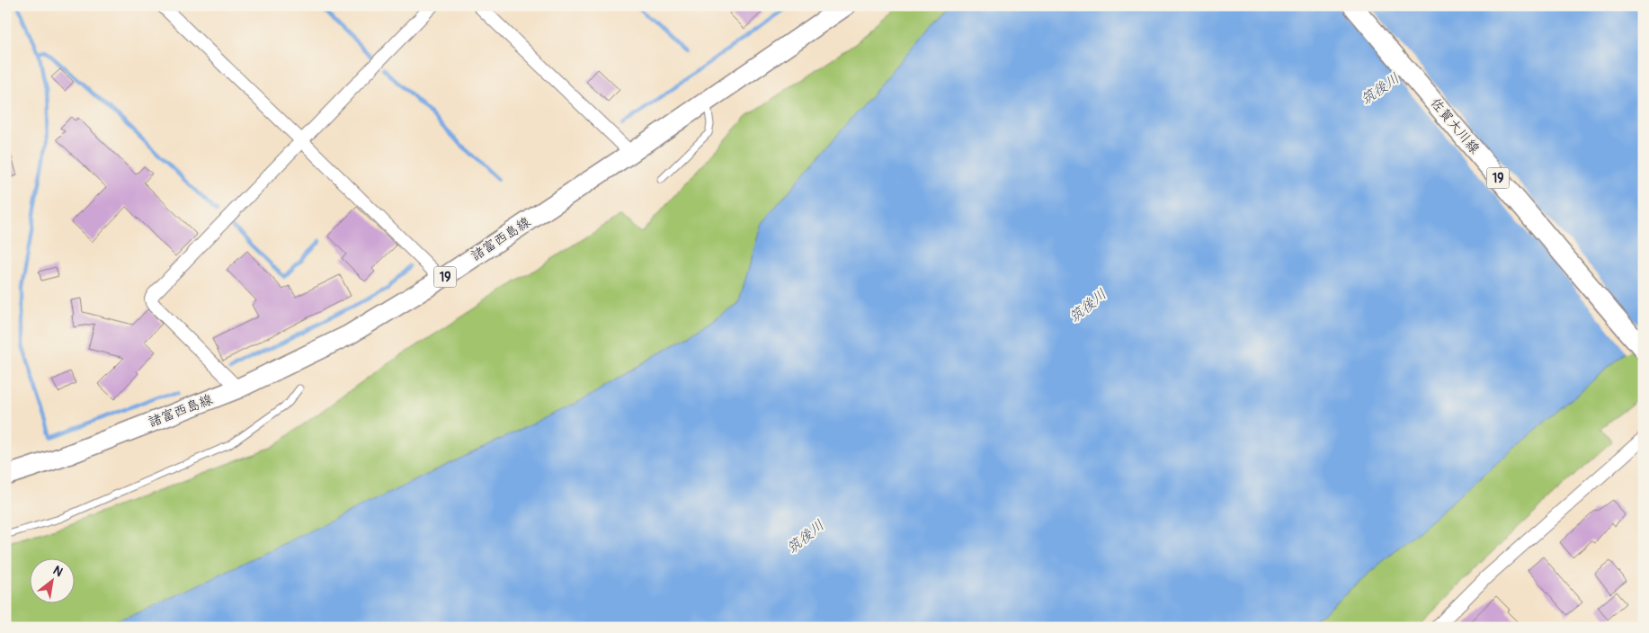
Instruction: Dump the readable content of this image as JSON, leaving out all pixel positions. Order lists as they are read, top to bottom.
{
  "streets": {
    "main road": ["佐賀大川線", "19", "諸富西島線"]
  },
  "water": ["筑後川"],
  "north": "top right"
}
